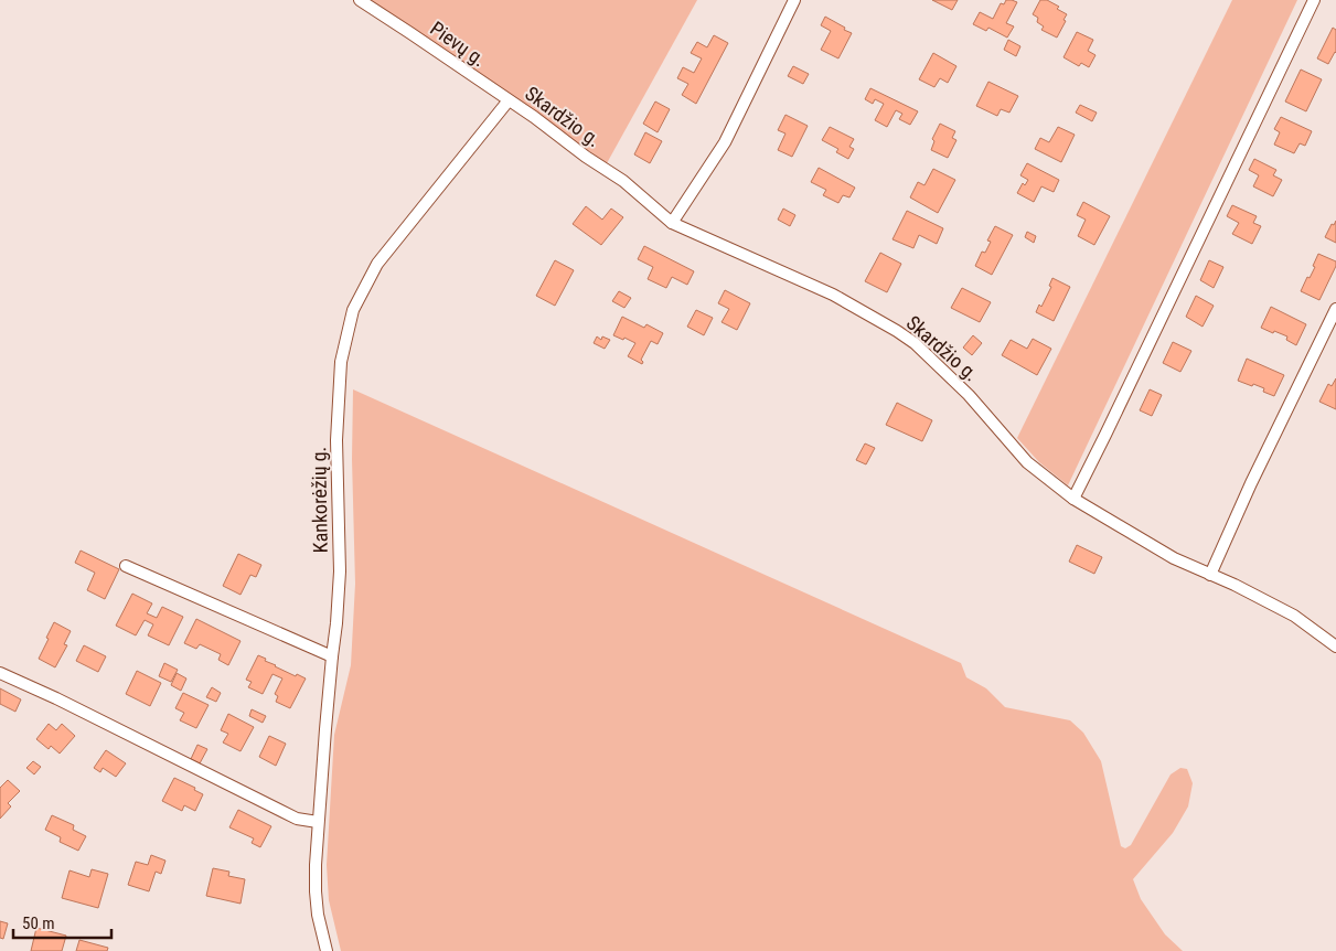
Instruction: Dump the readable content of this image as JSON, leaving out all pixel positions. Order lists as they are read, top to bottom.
{
  "streets": {
    "street": ["Pievų g.", "Skardžio g.", "Kankorėžių g."]
  },
  "crossings": [
    ["Pievų g.", "Skardžio g."],
    ["Pievų g.", "Kankorėžių g."],
    ["Skardžio g.", "Kankorėžių g."]
  ],
  "scale_bar": "50 m"
}
